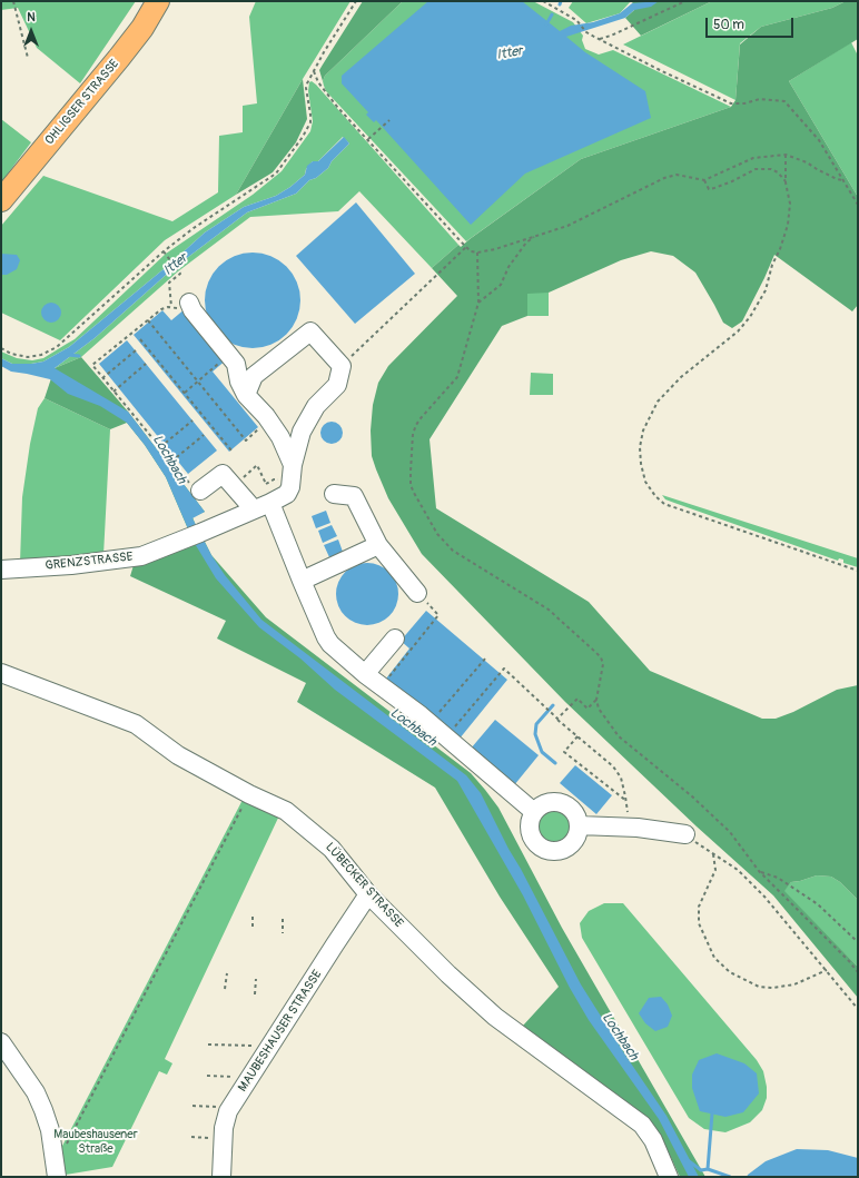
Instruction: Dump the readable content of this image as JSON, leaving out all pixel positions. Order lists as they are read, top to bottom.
{
  "streets": {
    "main road": ["OHLIGSER STRASSE"],
    "street": ["GRENZSTRASSE", "LÜBECKER STRASSE", "MAUBESHAUSER STRASSE"]
  },
  "crossings": [
    ["LÜBECKER STRASSE", "MAUBESHAUSER STRASSE"]
  ],
  "water": ["Itter", "Lochbach"],
  "parks": ["Maubeshausener Straße"],
  "scale_bar": "50 m",
  "north": "top"
}
